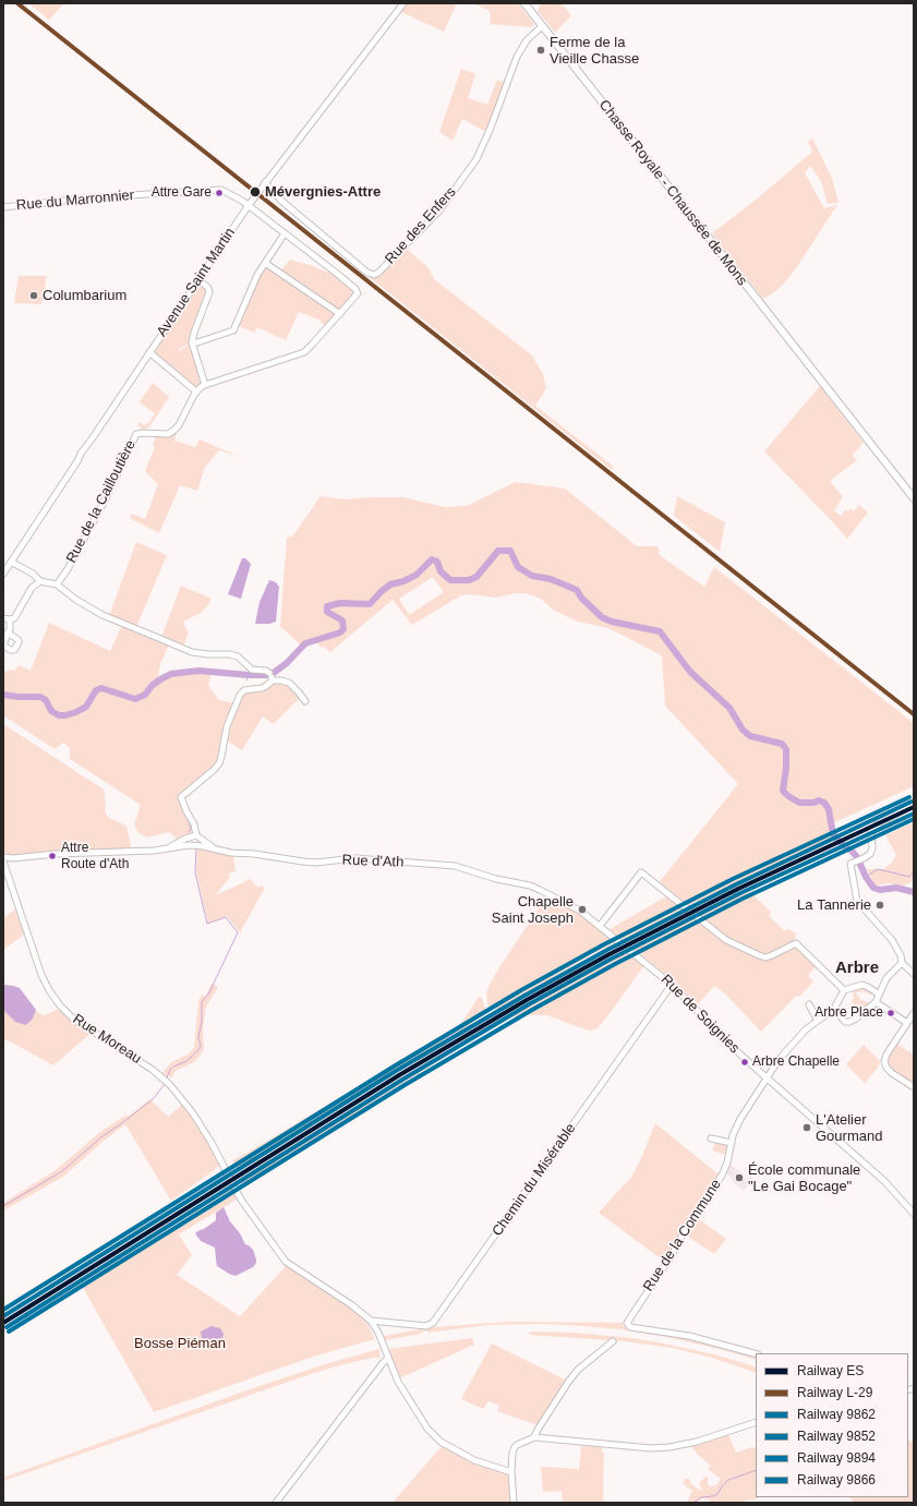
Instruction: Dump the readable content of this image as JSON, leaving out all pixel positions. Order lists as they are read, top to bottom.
{
  "streets": {
    "main road": ["Chasse Royale - Chaussée de Mons"],
    "street": [
      "Rue du Marronnier",
      "Rue des Enfers",
      "Avenue Saint Martin",
      "Rue de la Cailloutière",
      "Rue d'Ath",
      "Rue de Soignies",
      "Rue Moreau",
      "Chemin du Misérable",
      "Rue de la Commune"
    ]
  },
  "crossings": [
    ["Chasse Royale - Chaussée de Mons", "Rue des Enfers"],
    ["Rue du Marronnier", "Avenue Saint Martin"],
    ["Rue du Marronnier", "Rue de la Cailloutière"],
    ["Rue des Enfers", "Avenue Saint Martin"],
    ["Rue d'Ath", "Rue de Soignies"],
    ["Rue de Soignies", "Chemin du Misérable"],
    ["Rue de Soignies", "Rue de la Commune"],
    ["Rue Moreau", "Chemin du Misérable"]
  ],
  "districts": ["Arbre"],
  "parks": ["Bosse Piéman"],
  "places": [
    "Ferme de la Vieille Chasse",
    "Mévergnies-Attre",
    "Attre Gare",
    "Columbarium",
    "Attre Route d'Ath",
    "La Tannerie",
    "Chapelle Saint Joseph",
    "Arbre Place",
    "Arbre Chapelle",
    "L'Atelier Gourmand",
    "École communale \"Le Gai Bocage\""
  ],
  "lines": [
    "rail line L-29",
    "rail line 9866",
    "rail line 9852",
    "rail line ES",
    "rail line 9862",
    "rail line 9894"
  ],
  "legend": [
    "Railway ES",
    "Railway L-29",
    "Railway 9862",
    "Railway 9852",
    "Railway 9894",
    "Railway 9866"
  ]
}
